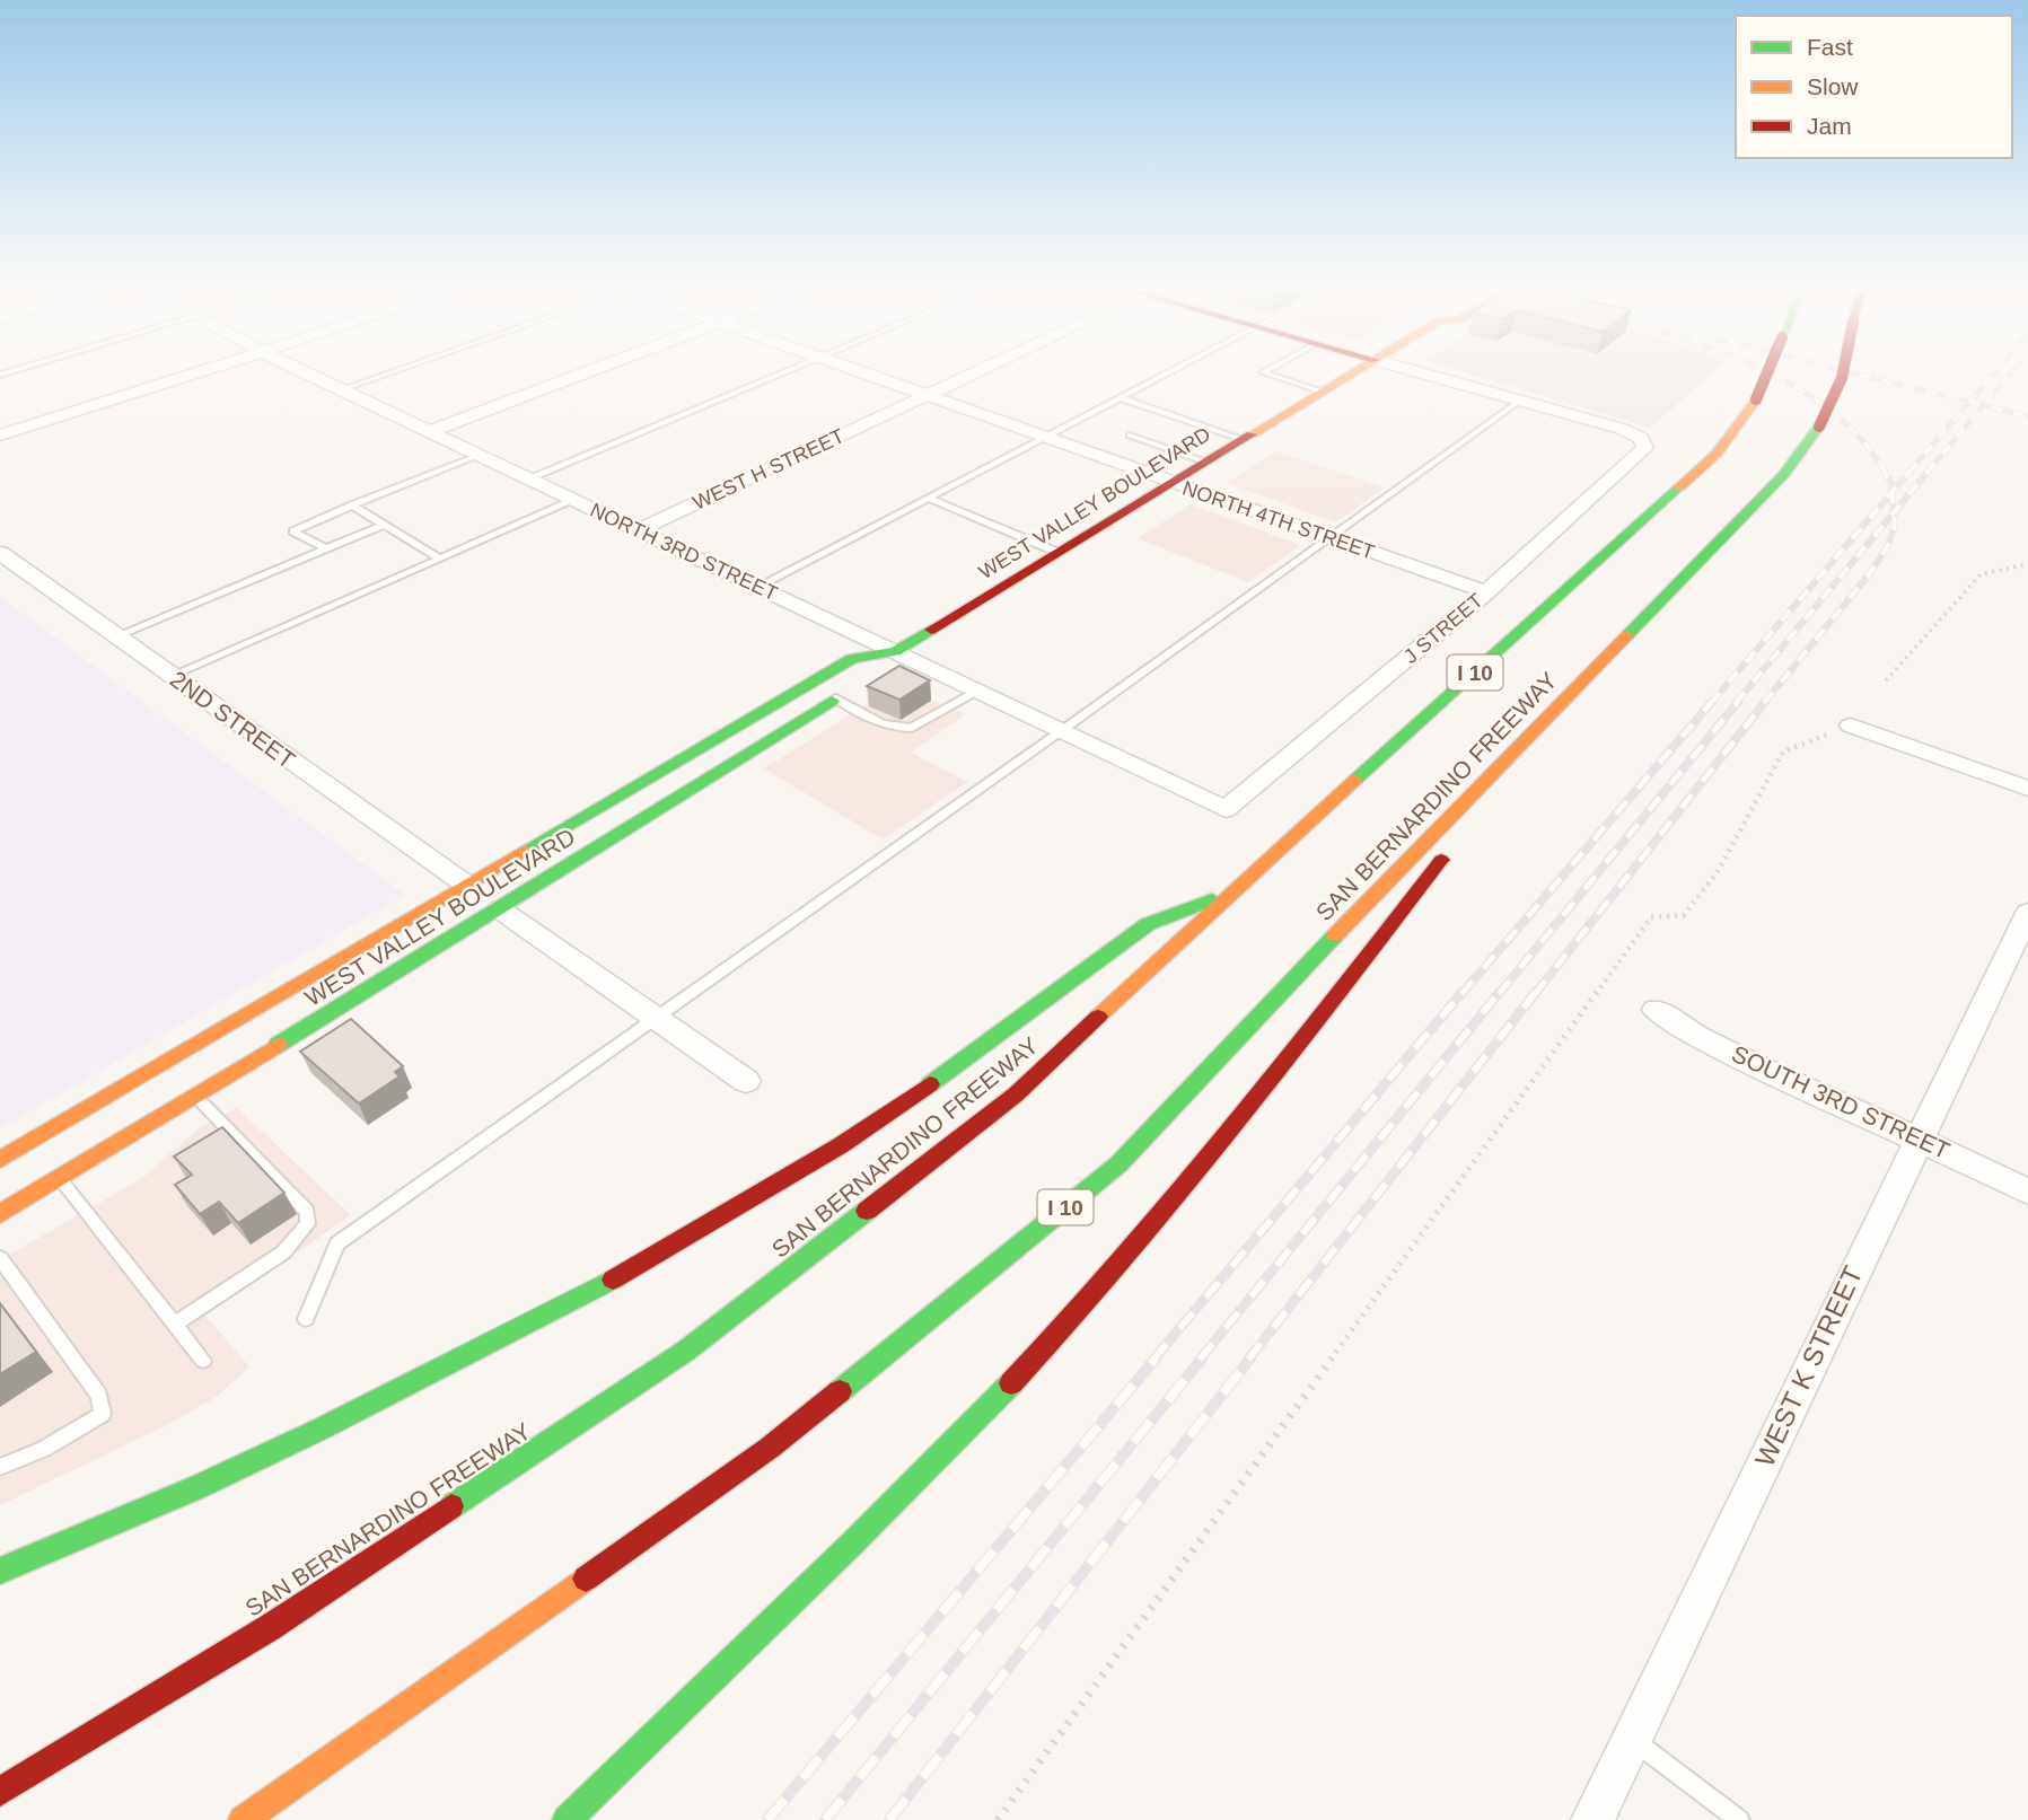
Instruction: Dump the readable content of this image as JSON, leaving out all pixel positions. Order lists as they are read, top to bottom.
{
  "streets": {
    "main road": ["WEST VALLEY BOULEVARD", "I 10", "SAN BERNARDINO FREEWAY"],
    "street": [
      "WEST H STREET",
      "NORTH 4TH STREET",
      "NORTH 3RD STREET",
      "J STREET",
      "2ND STREET",
      "SOUTH 3RD STREET",
      "WEST K STREET"
    ]
  },
  "crossings": [
    ["WEST H STREET", "NORTH 4TH STREET"],
    ["WEST H STREET", "NORTH 3RD STREET"],
    ["WEST VALLEY BOULEVARD", "NORTH 4TH STREET"],
    ["WEST VALLEY BOULEVARD", "NORTH 3RD STREET"],
    ["WEST VALLEY BOULEVARD", "2ND STREET"],
    ["NORTH 4TH STREET", "J STREET"],
    ["NORTH 3RD STREET", "J STREET"],
    ["SOUTH 3RD STREET", "WEST K STREET"]
  ],
  "legend": ["Fast", "Slow", "Jam"]
}
